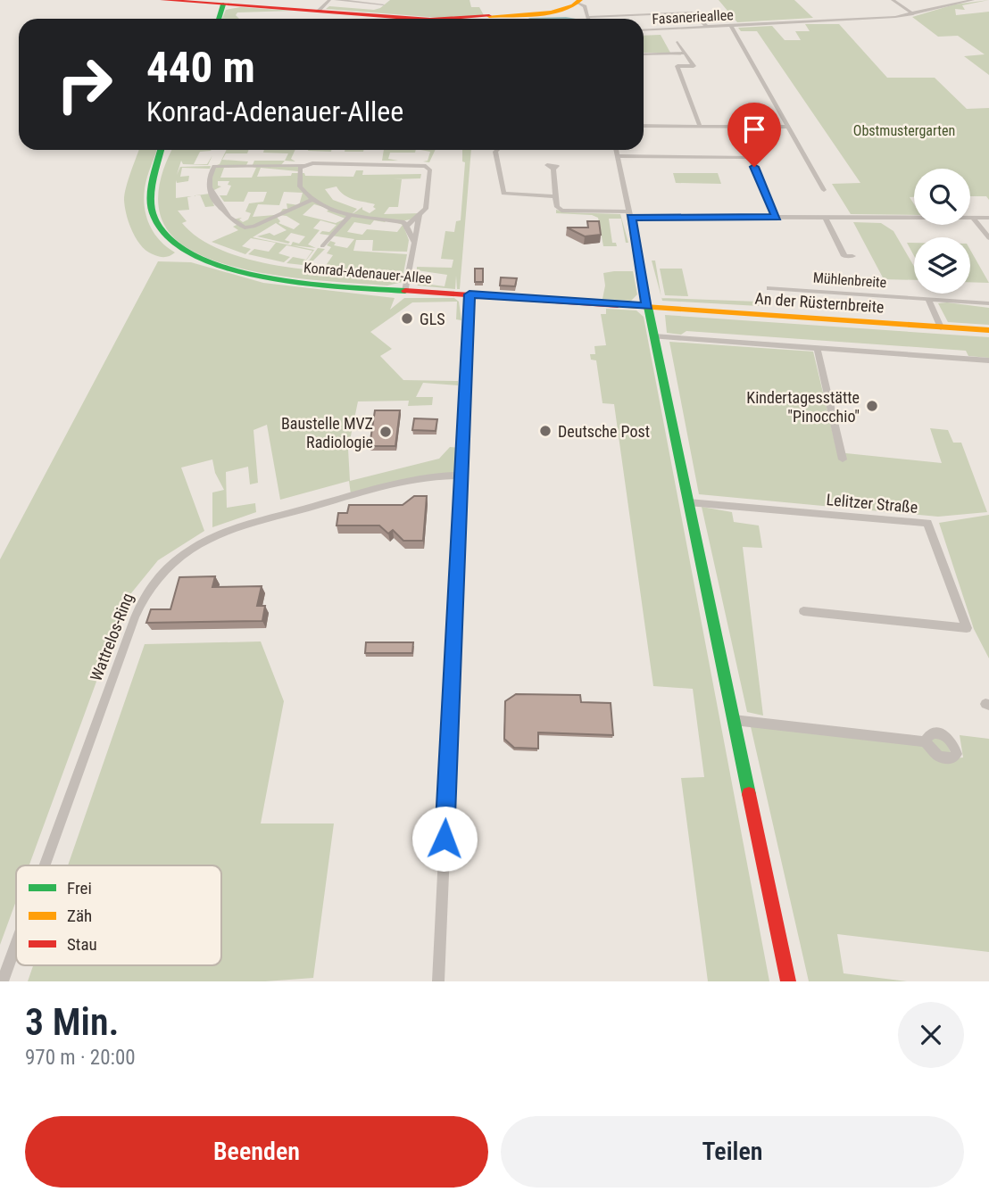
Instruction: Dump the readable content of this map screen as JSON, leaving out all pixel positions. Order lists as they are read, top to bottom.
{
  "streets": {
    "main road": ["Konrad-Adenauer-Allee", "An der Rüsternbreite"],
    "street": [
      "Fasanerieallee",
      "Mühlenbreite",
      "Lelitzer Straße",
      "Wattrelos-Ring"
    ]
  },
  "crossings": [
    ["Konrad-Adenauer-Allee", "An der Rüsternbreite"]
  ],
  "parks": ["Obstmustergarten"],
  "places": [
    "GLS",
    "Kindertagesstätte \"Pinocchio\"",
    "Deutsche Post",
    "Baustelle MVZ Radiologie"
  ],
  "legend": ["Frei", "Zäh", "Stau"],
  "page": {
    "turn": ["440 m", "Konrad-Adenauer-Allee"],
    "heading": ["3 Min.", "970 m · 20:00"],
    "buttons": ["Beenden", "Teilen"]
  }
}
